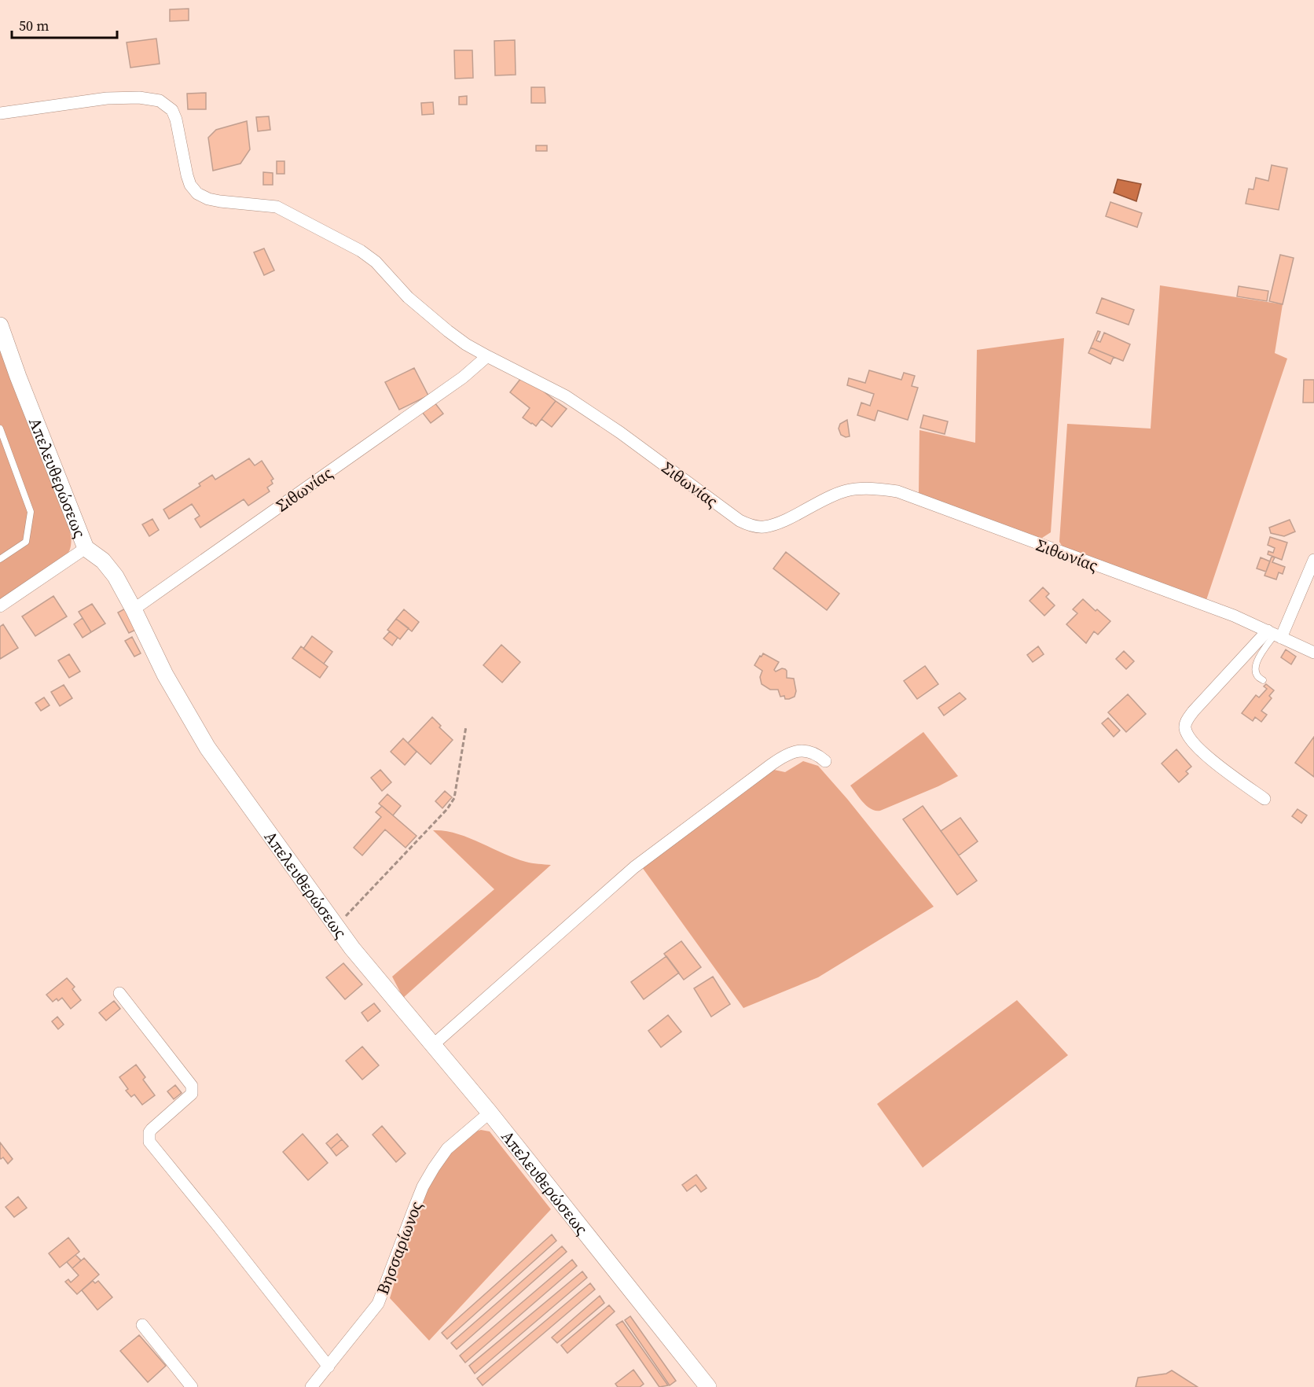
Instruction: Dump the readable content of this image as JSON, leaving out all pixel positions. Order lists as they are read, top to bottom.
{
  "streets": {
    "street": ["Απελευθερώσεως", "Σιθωνίας", "Βησσαρίωνος"]
  },
  "crossings": [
    ["Απελευθερώσεως", "Σιθωνίας"],
    ["Απελευθερώσεως", "Βησσαρίωνος"]
  ],
  "scale_bar": "50 m"
}
